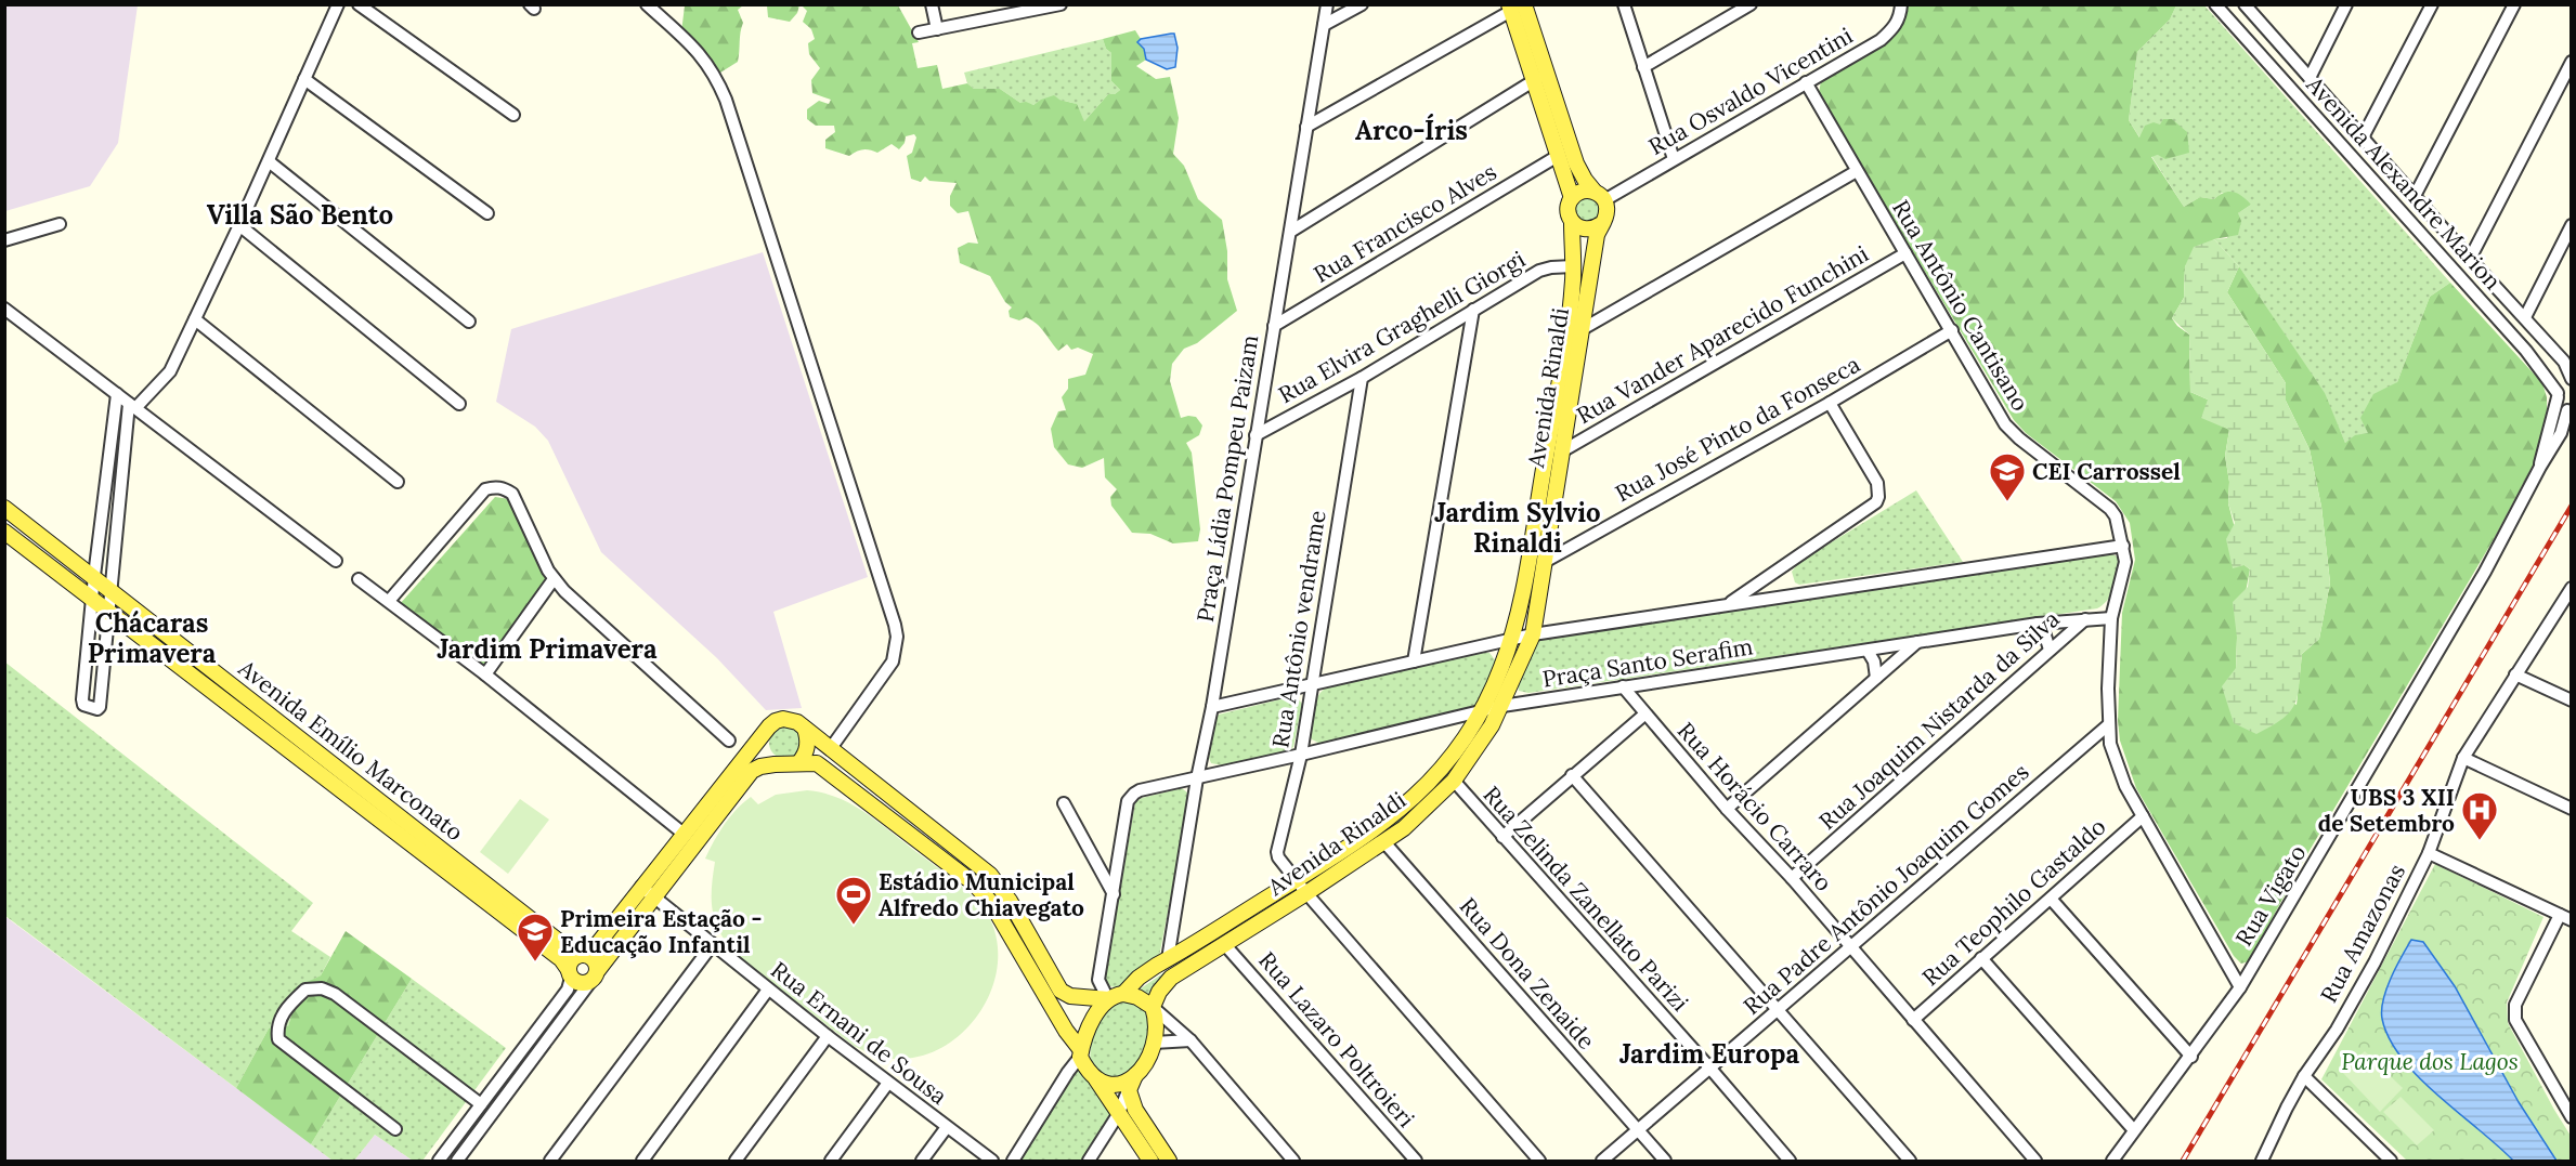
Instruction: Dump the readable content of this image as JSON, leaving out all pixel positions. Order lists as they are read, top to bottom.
{
  "streets": {
    "main road": ["Avenida Rinaldi", "Avenida Emílio Marconato"],
    "street": [
      "Rua Osvaldo Vicentini",
      "Avenida Alexandre Marion",
      "Rua Francisco Alves",
      "Rua Antônio Cantisano",
      "Rua Elvira Graghelli Giorgi",
      "Rua Vander Aparecido Funchini",
      "Rua José Pinto da Fonseca",
      "Praça Lídia Pompeu Paizam",
      "Rua Antônio vendrame",
      "Praça Santo Serafim",
      "Rua Joaquim Nistarda da Silva",
      "Rua Horácio Carraro",
      "Rua Padre Antônio Joaquim Gomes",
      "Rua Vigato",
      "Rua Zelinda Zanellato Parizi",
      "Rua Teophilo Gastaldo",
      "Rua Amazonas",
      "Rua Dona Zenaide",
      "Rua Ernani de Sousa",
      "Rua Lazaro Poltroieri"
    ]
  },
  "crossings": [
    ["Rua Osvaldo Vicentini", "Rua Antônio Cantisano"],
    ["Rua Osvaldo Vicentini", "Avenida Rinaldi"],
    ["Avenida Alexandre Marion", "Rua Vigato"],
    ["Rua Francisco Alves", "Praça Lídia Pompeu Paizam"],
    ["Rua Antônio Cantisano", "Rua Vander Aparecido Funchini"],
    ["Rua Antônio Cantisano", "Rua José Pinto da Fonseca"],
    ["Rua Antônio Cantisano", "Praça Santo Serafim"],
    ["Rua Antônio Cantisano", "Rua Padre Antônio Joaquim Gomes"],
    ["Rua Antônio Cantisano", "Rua Vigato"],
    ["Rua Antônio Cantisano", "Rua Teophilo Gastaldo"],
    ["Rua Elvira Graghelli Giorgi", "Avenida Rinaldi"],
    ["Rua Elvira Graghelli Giorgi", "Praça Lídia Pompeu Paizam"],
    ["Rua Elvira Graghelli Giorgi", "Rua Antônio vendrame"],
    ["Rua Vander Aparecido Funchini", "Avenida Rinaldi"],
    ["Avenida Rinaldi", "Rua José Pinto da Fonseca"],
    ["Avenida Rinaldi", "Praça Lídia Pompeu Paizam"],
    ["Avenida Rinaldi", "Rua Antônio vendrame"],
    ["Avenida Rinaldi", "Praça Santo Serafim"],
    ["Avenida Rinaldi", "Rua Zelinda Zanellato Parizi"],
    ["Avenida Rinaldi", "Rua Dona Zenaide"],
    ["Avenida Rinaldi", "Rua Lazaro Poltroieri"],
    ["Praça Lídia Pompeu Paizam", "Praça Santo Serafim"],
    ["Rua Antônio vendrame", "Praça Santo Serafim"],
    ["Praça Santo Serafim", "Rua Joaquim Nistarda da Silva"],
    ["Praça Santo Serafim", "Rua Horácio Carraro"],
    ["Rua Joaquim Nistarda da Silva", "Rua Horácio Carraro"],
    ["Rua Horácio Carraro", "Rua Padre Antônio Joaquim Gomes"],
    ["Rua Horácio Carraro", "Rua Teophilo Gastaldo"],
    ["Rua Padre Antônio Joaquim Gomes", "Rua Zelinda Zanellato Parizi"],
    ["Rua Padre Antônio Joaquim Gomes", "Rua Dona Zenaide"]
  ],
  "districts": [
    "Arco-Íris",
    "Villa São Bento",
    "Jardim Sylvio Rinaldi",
    "Chácaras Primavera",
    "Jardim Primavera",
    "Jardim Europa"
  ],
  "parks": ["Parque dos Lagos"],
  "places": {
    "school or university": ["CEI Carrossel", "Primeira Estação - Educação Infantil"],
    "hospital": ["UBS 3 XII de Setembro"],
    "sports": ["Estádio Municipal Alfredo Chiavegato"]
  }
}
